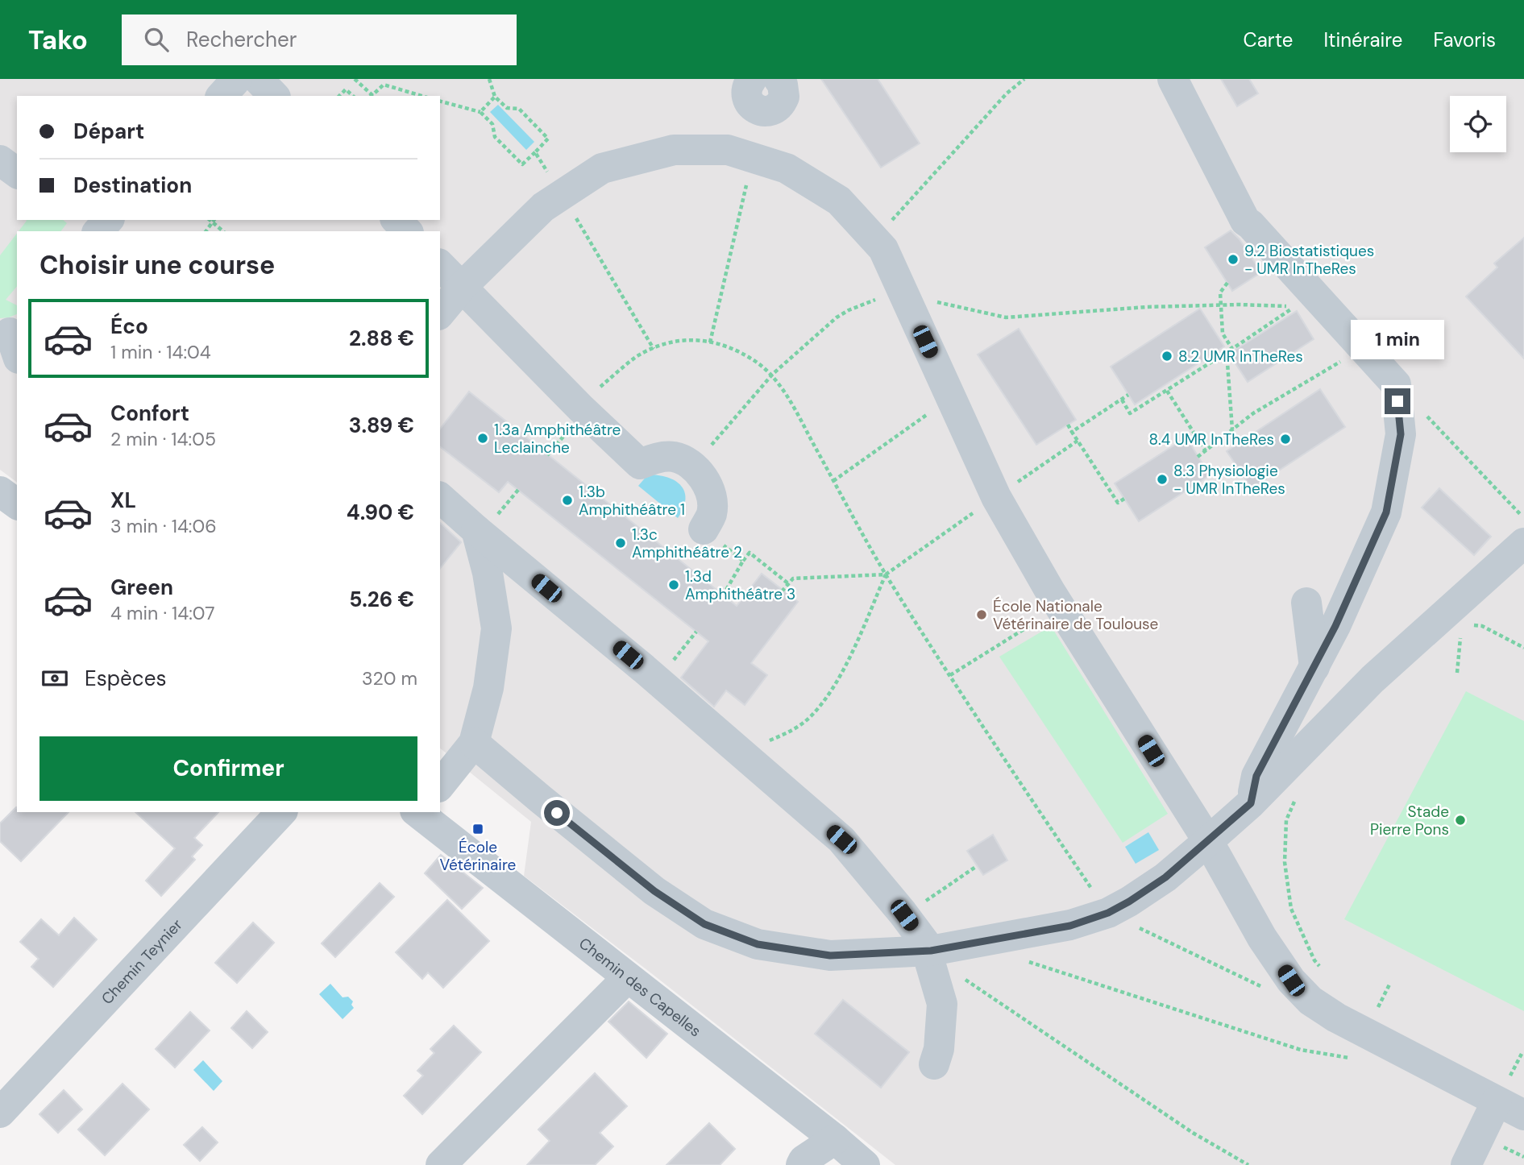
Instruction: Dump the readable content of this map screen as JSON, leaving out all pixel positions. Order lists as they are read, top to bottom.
{
  "streets": {
    "street": ["Chemin Teynier", "Chemin des Capelles"]
  },
  "places": {
    "other": [
      "9.2 Biostatistiques - UMR InTheRes",
      "8.2 UMR InTheRes",
      "1.3a Amphithéâtre Leclainche",
      "8.4 UMR InTheRes",
      "8.3 Physiologie - UMR InTheRes",
      "1.3b Amphithéâtre 1",
      "1.3c Amphithéâtre 2",
      "1.3d Amphithéâtre 3",
      "École Nationale Vétérinaire de Toulouse",
      "Stade Pierre Pons"
    ],
    "transit": ["École Vétérinaire"]
  },
  "page": {
    "header": "Tako",
    "search": "Rechercher",
    "nav": ["Carte", "Itinéraire", "Favoris"],
    "banner": ["Départ", "Destination"],
    "heading": "Choisir une course",
    "list": [
      {
        "name": "Éco",
        "note": "1 min · 14:04",
        "value": "2.88 €"
      },
      {
        "name": "Confort",
        "note": "2 min · 14:05",
        "value": "3.89 €"
      },
      {
        "name": "XL",
        "note": "3 min · 14:06",
        "value": "4.90 €"
      },
      {
        "name": "Green",
        "note": "4 min · 14:07",
        "value": "5.26 €"
      }
    ],
    "bubble": "1 min",
    "pay": ["Espèces", "320 m"],
    "buttons": "Confirmer"
  }
}
